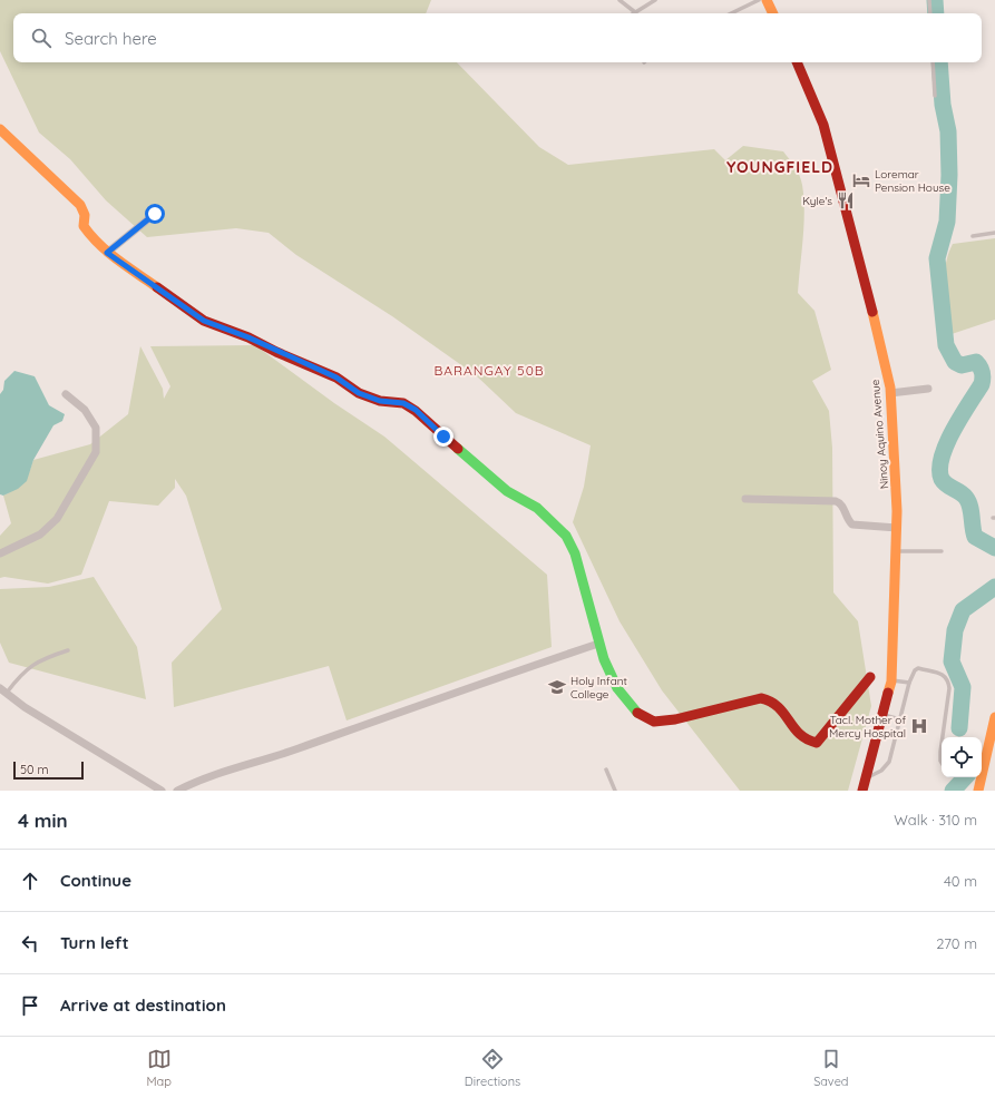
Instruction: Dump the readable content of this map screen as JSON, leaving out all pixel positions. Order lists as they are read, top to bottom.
{
  "streets": {
    "street": ["Ninoy Aquino Avenue"]
  },
  "districts": ["YOUNGFIELD", "BARANGAY 50B"],
  "places": {
    "hotel": ["Loremar Pension House"],
    "restaurant": ["Kyle's"],
    "school or university": ["Holy Infant College"],
    "hospital": ["Tacl. Mother of Mercy Hospital"]
  },
  "scale_bar": "50 m",
  "page": {
    "search": "Search here",
    "scale": "50 m",
    "heading": ["4 min", "Walk · 310 m"],
    "list": [
      ["Continue", "40 m"],
      ["Turn left", "270 m"],
      "Arrive at destination"
    ],
    "nav": ["Map", "Directions", "Saved"]
  }
}
